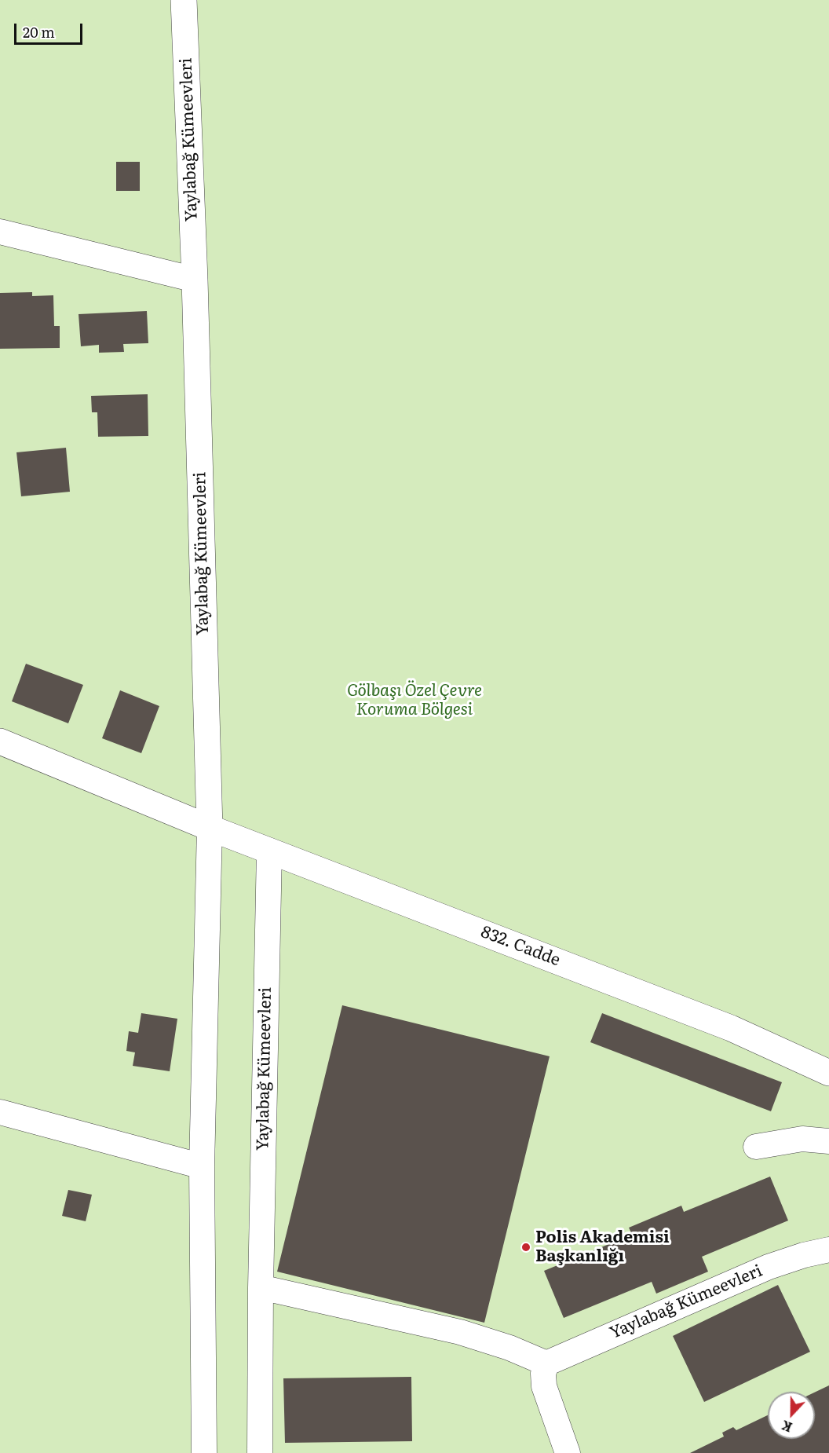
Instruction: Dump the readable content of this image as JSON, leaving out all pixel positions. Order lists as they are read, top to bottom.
{
  "streets": {
    "street": ["Yaylabağ Kümeevleri", "832. Cadde"]
  },
  "crossings": [
    ["Yaylabağ Kümeevleri", "832. Cadde"]
  ],
  "parks": ["Gölbaşı Özel Çevre Koruma Bölgesi"],
  "places": ["Polis Akademisi Başkanlığı"],
  "scale_bar": "20 m",
  "north": "bottom"
}
